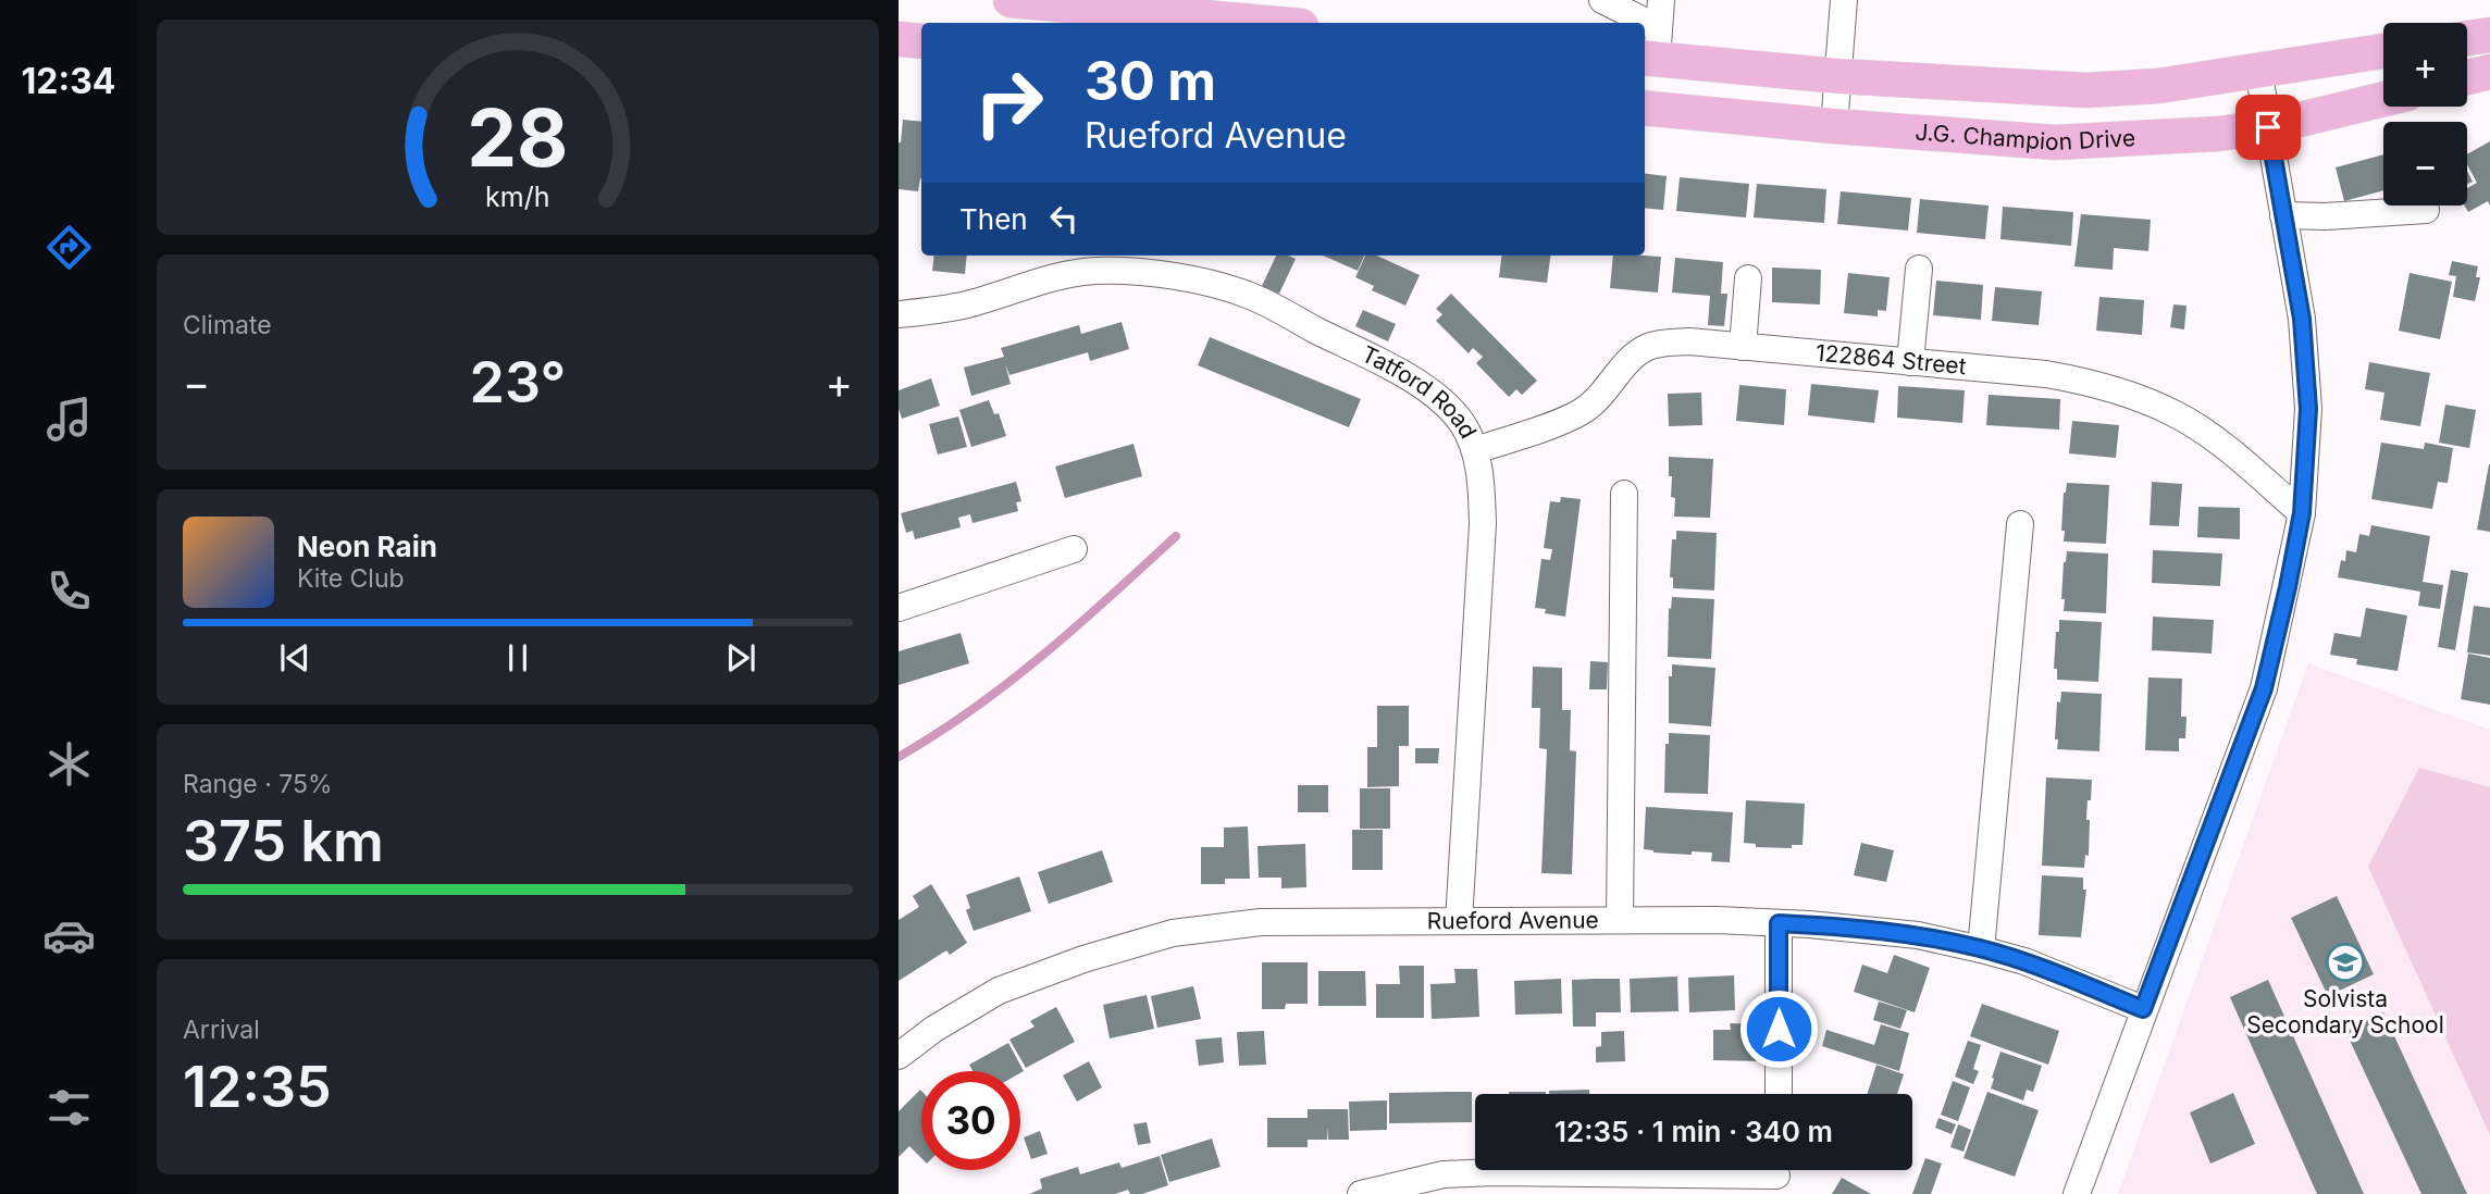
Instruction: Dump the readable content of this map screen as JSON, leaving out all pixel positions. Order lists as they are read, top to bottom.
{
  "streets": {
    "main road": ["J.G. Champion Drive"],
    "street": ["122864 Street", "Tatford Road", "Rueford Avenue"]
  },
  "crossings": [
    ["122864 Street", "Tatford Road"],
    ["Tatford Road", "Rueford Avenue"]
  ],
  "places": {
    "school or university": ["Solvista Secondary School"]
  },
  "page": {
    "tabs": "12:34",
    "map_buttons": ["+", "−"],
    "turn": ["30 m", "Rueford Avenue"],
    "then": "Then",
    "tile": [
      "Climate",
      ["Range · 75%", "375 km"],
      ["Arrival", "12:35"]
    ],
    "heat": ["−", "23°", "+"],
    "song": ["Neon Rain", "Kite Club"],
    "limit": "30",
    "trip": "12:35 · 1 min · 340 m",
    "gauge": ["28", "km/h"]
  }
}
